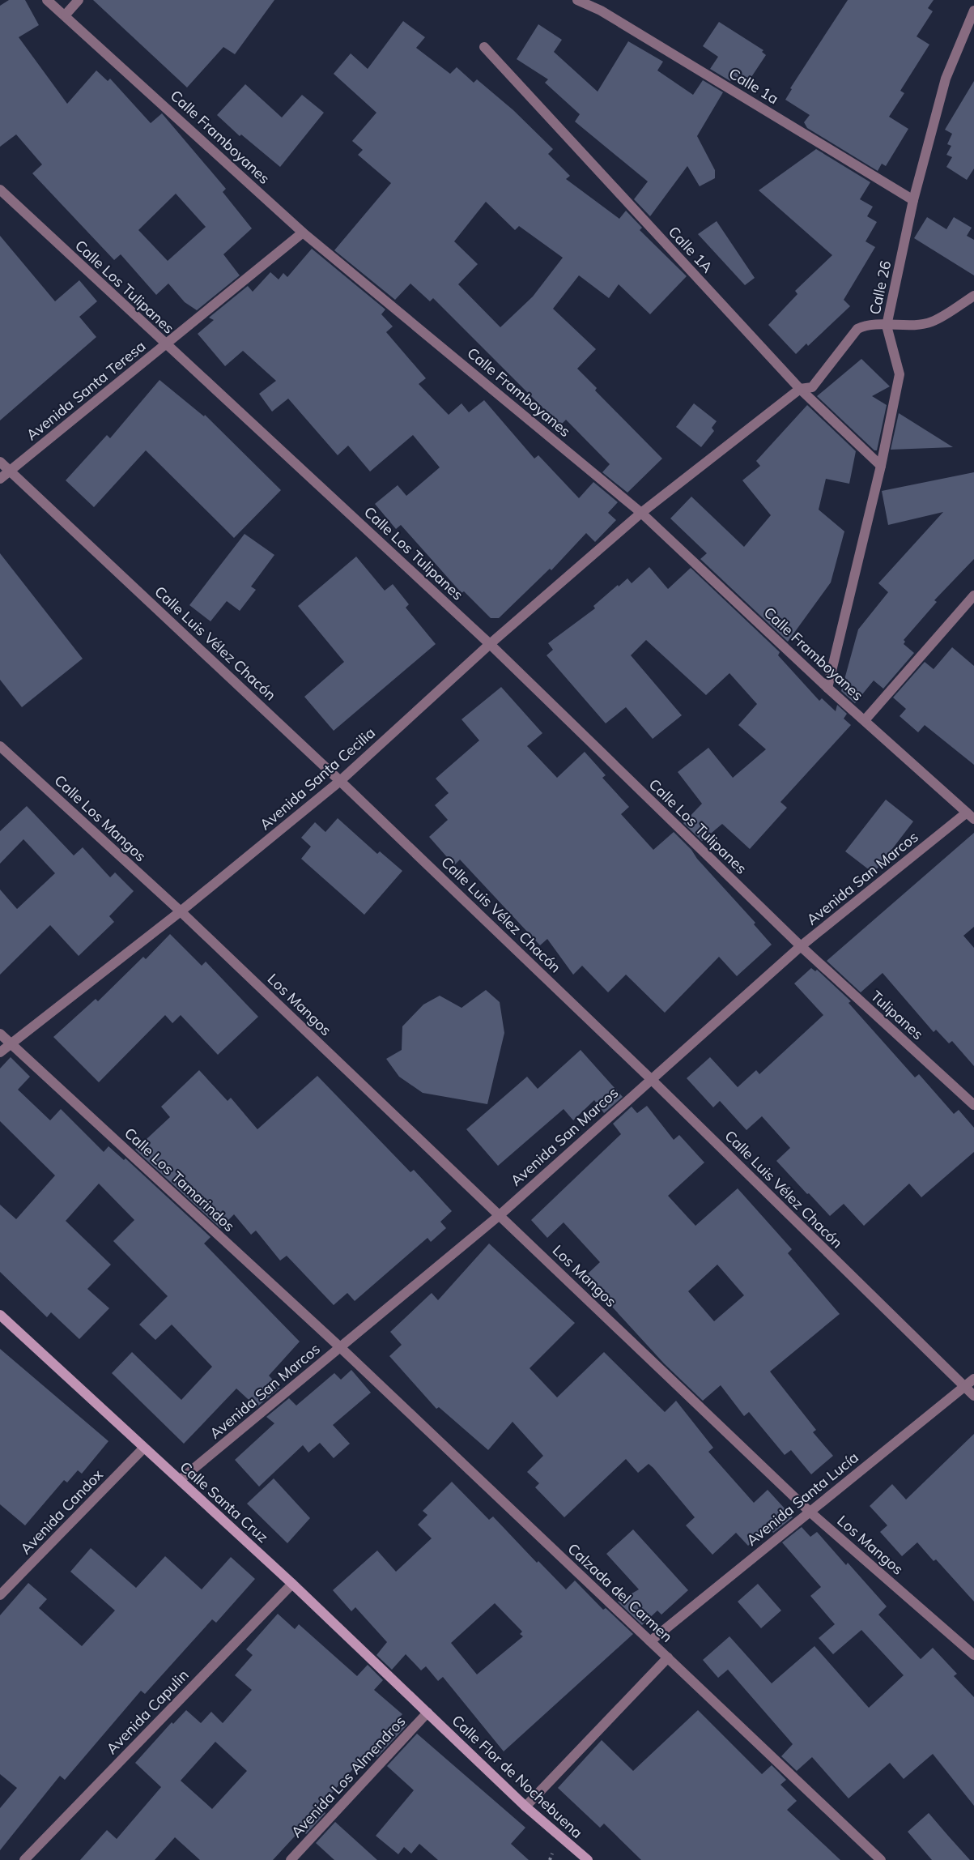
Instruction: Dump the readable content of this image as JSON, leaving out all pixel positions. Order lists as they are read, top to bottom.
{
  "streets": {
    "street": [
      "Calle 1a",
      "Calle Framboyanes",
      "Calle 1A",
      "Calle Los Tulipanes",
      "Calle 26",
      "Avenida Santa Teresa",
      "Calle Luis Vélez Chacón",
      "Avenida Santa Cecilia",
      "Calle Los Mangos",
      "Avenida San Marcos",
      "Los Mangos",
      "Tulipanes",
      "Calle Los Tamarindos",
      "Avenida Santa Lucía",
      "Calle Santa Cruz",
      "Avenida Candox",
      "Calzada del Carmen",
      "Avenida Capulin",
      "Avenida Los Almendros",
      "Calle Flor de Nochebuena"
    ]
  },
  "crossings": [
    ["Calle 1a", "Calle 26"],
    ["Calle Framboyanes", "Calle 26"],
    ["Calle Framboyanes", "Avenida Santa Teresa"],
    ["Calle Framboyanes", "Avenida Santa Cecilia"],
    ["Calle Framboyanes", "Avenida San Marcos"],
    ["Calle 1A", "Calle 26"],
    ["Calle 1A", "Avenida Santa Cecilia"],
    ["Calle Los Tulipanes", "Avenida Santa Teresa"],
    ["Calle Los Tulipanes", "Avenida Santa Cecilia"],
    ["Calle Los Tulipanes", "Avenida San Marcos"],
    ["Calle Los Tulipanes", "Tulipanes"],
    ["Calle 26", "Avenida Santa Cecilia"],
    ["Avenida Santa Teresa", "Calle Luis Vélez Chacón"],
    ["Calle Luis Vélez Chacón", "Avenida Santa Cecilia"],
    ["Calle Luis Vélez Chacón", "Avenida San Marcos"],
    ["Calle Luis Vélez Chacón", "Avenida Santa Lucía"],
    ["Avenida Santa Cecilia", "Calle Los Mangos"],
    ["Avenida Santa Cecilia", "Los Mangos"],
    ["Avenida Santa Cecilia", "Calle Los Tamarindos"],
    ["Calle Los Mangos", "Los Mangos"],
    ["Avenida San Marcos", "Los Mangos"],
    ["Avenida San Marcos", "Tulipanes"],
    ["Avenida San Marcos", "Calle Los Tamarindos"],
    ["Avenida San Marcos", "Calle Santa Cruz"],
    ["Avenida San Marcos", "Calzada del Carmen"],
    ["Los Mangos", "Avenida Santa Lucía"],
    ["Calle Los Tamarindos", "Calzada del Carmen"],
    ["Avenida Santa Lucía", "Calzada del Carmen"],
    ["Calle Santa Cruz", "Avenida Candox"],
    ["Calle Santa Cruz", "Avenida Capulin"],
    ["Calle Santa Cruz", "Avenida Los Almendros"],
    ["Calle Santa Cruz", "Calle Flor de Nochebuena"],
    ["Avenida Los Almendros", "Calle Flor de Nochebuena"]
  ]
}
